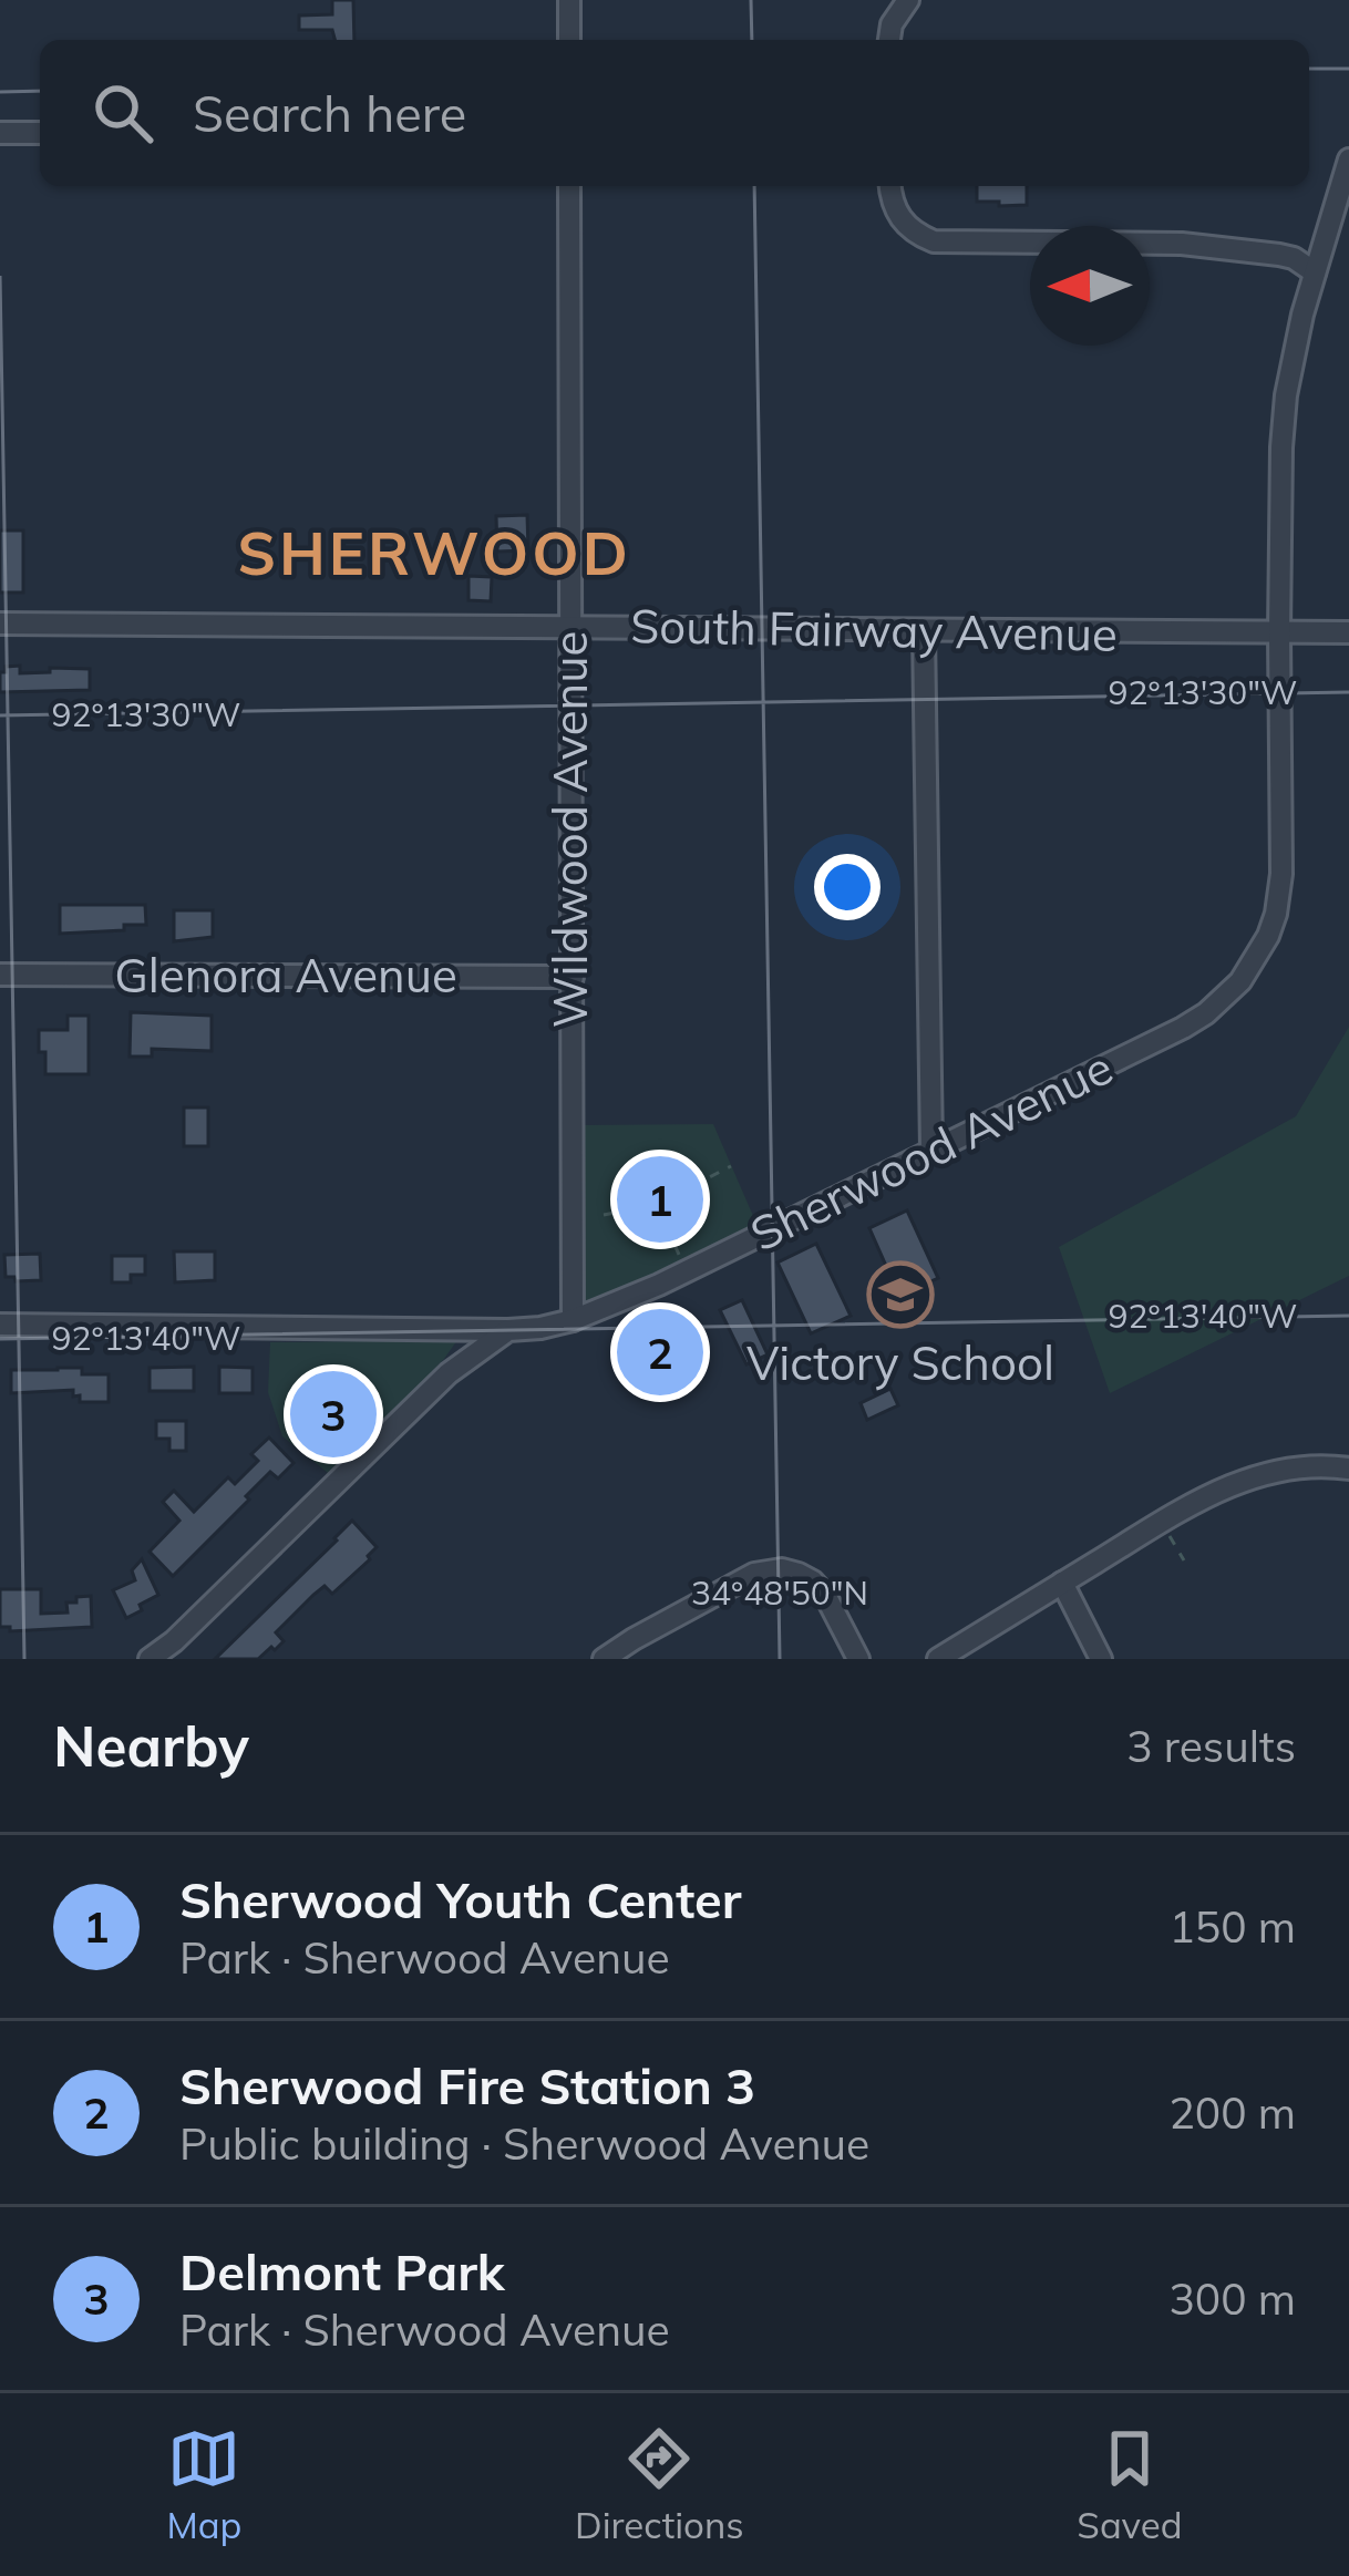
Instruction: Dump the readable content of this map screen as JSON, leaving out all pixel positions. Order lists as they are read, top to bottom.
{
  "streets": {
    "street": [
      "South Fairway Avenue",
      "Wildwood Avenue",
      "Glenora Avenue",
      "Sherwood Avenue"
    ]
  },
  "crossings": [
    ["South Fairway Avenue", "Wildwood Avenue"],
    ["South Fairway Avenue", "Sherwood Avenue"],
    ["Wildwood Avenue", "Glenora Avenue"],
    ["Wildwood Avenue", "Sherwood Avenue"]
  ],
  "districts": ["SHERWOOD"],
  "places": {
    "school or university": ["Victory School"]
  },
  "north": "left",
  "page": {
    "search": "Search here",
    "pins": ["1", "2", "3"],
    "heading": ["Nearby", "3 results"],
    "list": [
      {
        "mark": "1",
        "name": "Sherwood Youth Center",
        "note": "Park · Sherwood Avenue",
        "value": "150 m"
      },
      {
        "mark": "2",
        "name": "Sherwood Fire Station 3",
        "note": "Public building · Sherwood Avenue",
        "value": "200 m"
      },
      {
        "mark": "3",
        "name": "Delmont Park",
        "note": "Park · Sherwood Avenue",
        "value": "300 m"
      }
    ],
    "nav": ["Map", "Directions", "Saved"]
  },
  "coordinates": ["92°13'30\"W", "92°13'40\"W", "34°48'50\"N"]
}
